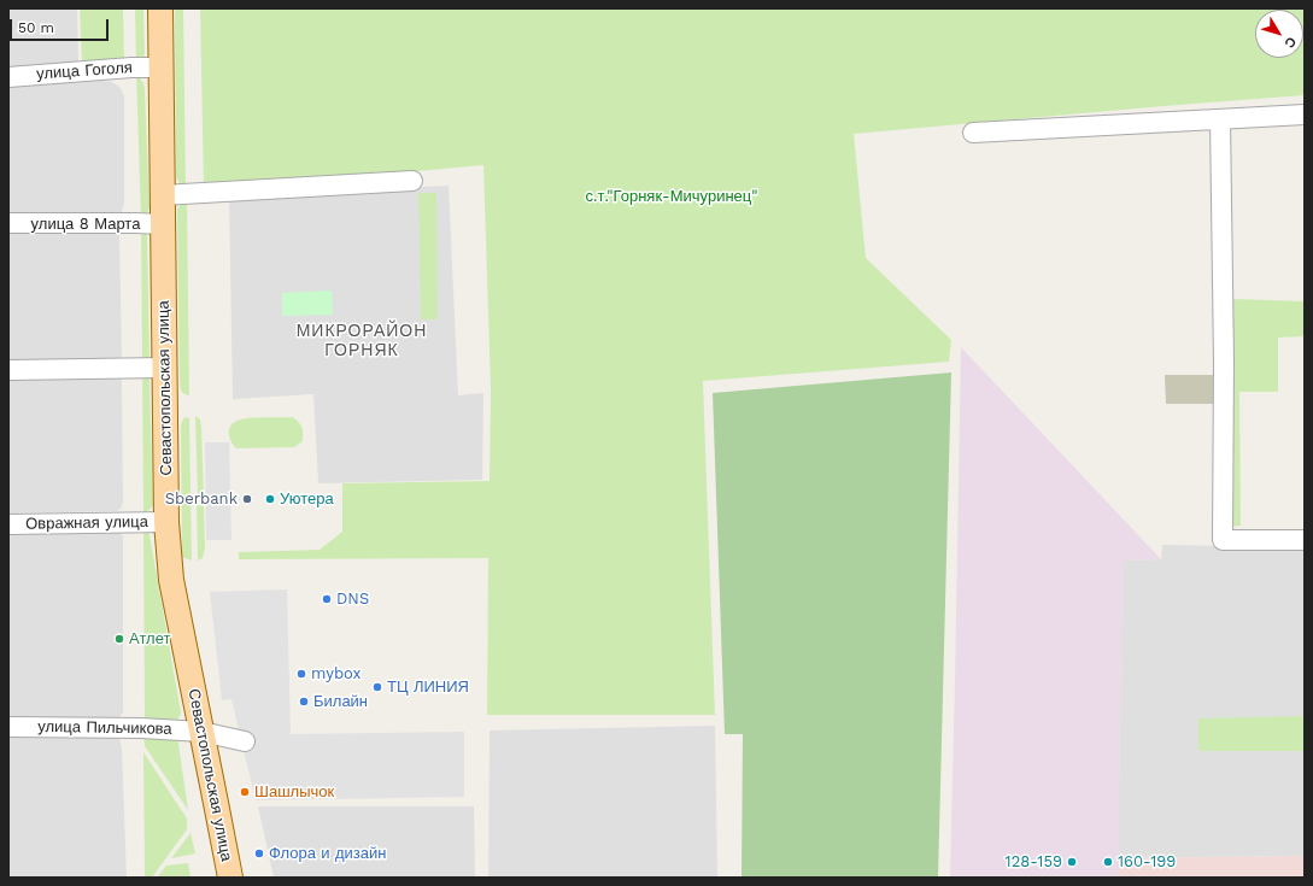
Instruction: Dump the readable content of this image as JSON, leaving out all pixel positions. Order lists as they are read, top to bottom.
{
  "streets": {
    "main road": ["Севастопольская улица"],
    "street": [
      "улица Гоголя",
      "улица 8 Марта",
      "Овражная улица",
      "улица Пильчикова"
    ]
  },
  "crossings": [
    ["улица Гоголя", "Севастопольская улица"],
    ["улица 8 Марта", "Севастопольская улица"],
    ["Севастопольская улица", "Овражная улица"],
    ["Севастопольская улица", "улица Пильчикова"]
  ],
  "districts": ["МИКРОРАЙОН ГОРНЯК"],
  "parks": ["с.т.\"Горняк-Мичуринец\""],
  "places": [
    "Sberbank",
    "Уютера",
    "DNS",
    "Атлет",
    "mybox",
    "ТЦ ЛИНИЯ",
    "Билайн",
    "Шашлычок",
    "Флора и дизайн",
    "128-159",
    "160-199"
  ],
  "scale_bar": "50 m",
  "north": "bottom right"
}
